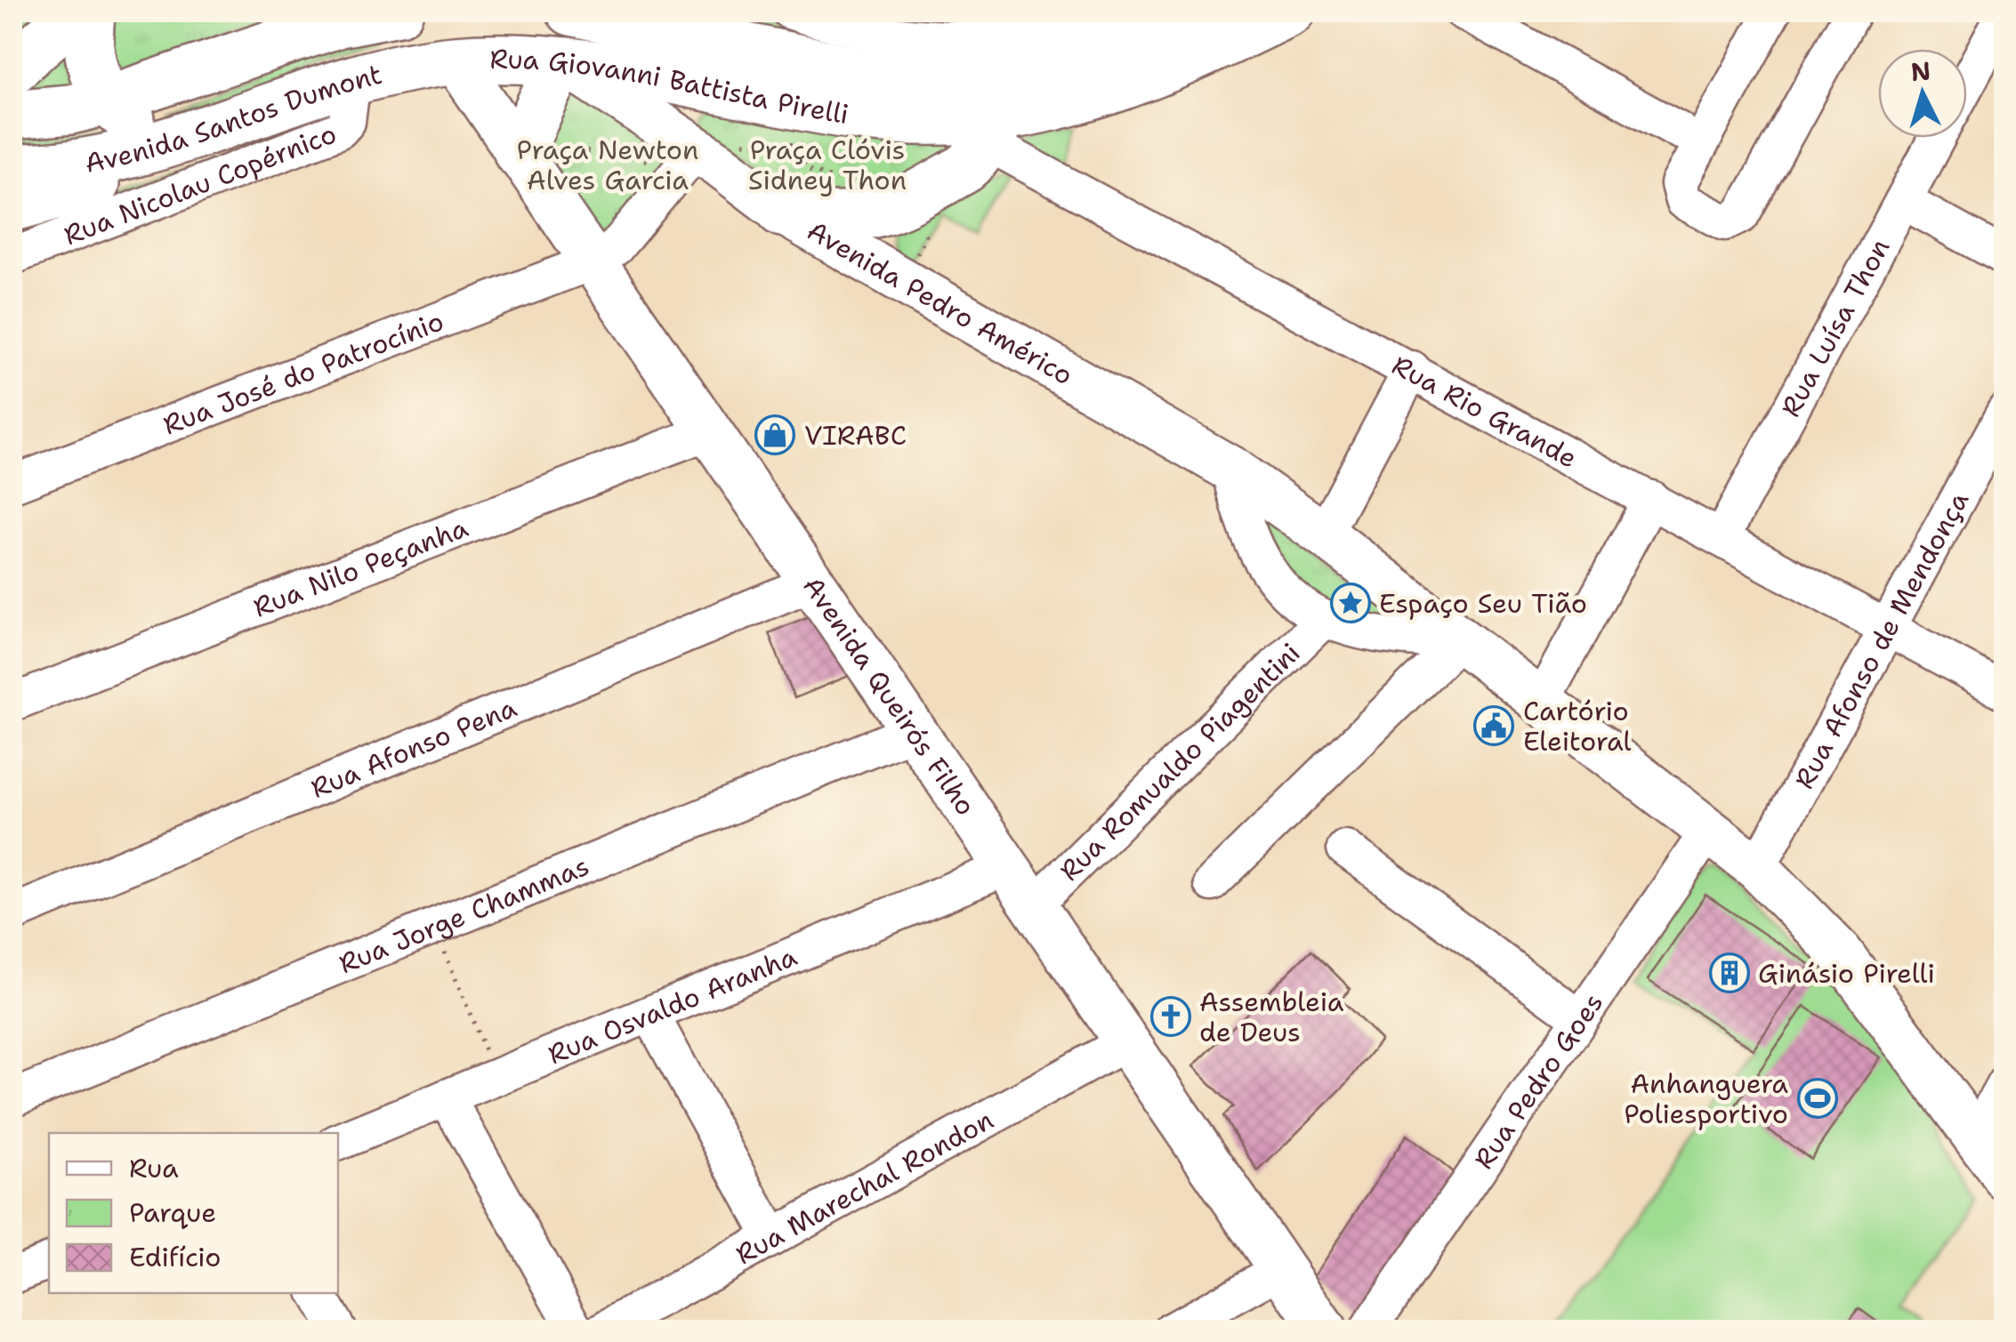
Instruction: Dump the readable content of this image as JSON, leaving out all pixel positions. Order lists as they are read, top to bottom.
{
  "streets": {
    "highway": ["Rua Giovanni Battista Pirelli", "Avenida Santos Dumont"],
    "main road": ["Avenida Pedro Américo", "Avenida Queirós Filho"],
    "street": [
      "Rua Nicolau Copérnico",
      "Rua Luísa Thon",
      "Rua José do Patrocínio",
      "Rua Rio Grande",
      "Rua Nilo Peçanha",
      "Rua Afonso de Mendonça",
      "Rua Afonso Pena",
      "Rua Romualdo Piagentini",
      "Rua Jorge Chammas",
      "Rua Osvaldo Aranha",
      "Rua Pedro Goes",
      "Rua Marechal Rondon"
    ]
  },
  "crossings": [
    ["Rua Giovanni Battista Pirelli", "Avenida Santos Dumont"],
    ["Rua Giovanni Battista Pirelli", "Avenida Pedro Américo"],
    ["Rua Giovanni Battista Pirelli", "Rua Rio Grande"],
    ["Rua Giovanni Battista Pirelli", "Avenida Queirós Filho"],
    ["Avenida Santos Dumont", "Rua Nicolau Copérnico"],
    ["Avenida Santos Dumont", "Avenida Queirós Filho"],
    ["Avenida Pedro Américo", "Rua Afonso de Mendonça"],
    ["Avenida Pedro Américo", "Rua Pedro Goes"],
    ["Rua Luísa Thon", "Rua Rio Grande"],
    ["Rua José do Patrocínio", "Avenida Queirós Filho"],
    ["Rua Rio Grande", "Rua Afonso de Mendonça"],
    ["Rua Nilo Peçanha", "Avenida Queirós Filho"],
    ["Avenida Queirós Filho", "Rua Afonso Pena"],
    ["Avenida Queirós Filho", "Rua Romualdo Piagentini"],
    ["Avenida Queirós Filho", "Rua Jorge Chammas"],
    ["Avenida Queirós Filho", "Rua Osvaldo Aranha"],
    ["Avenida Queirós Filho", "Rua Marechal Rondon"]
  ],
  "parks": ["Praça Newton Alves Garcia", "Praça Clóvis Sidney Thon"],
  "places": {
    "shop": ["VIRABC"],
    "place": ["Espaço Seu Tião"],
    "public building": ["Cartório Eleitoral"],
    "building": ["Ginásio Pirelli"],
    "church": ["Assembleia de Deus"],
    "sports": ["Anhanguera Poliesportivo"]
  },
  "legend": ["Rua", "Parque", "Edifício"],
  "north": "top"
}
